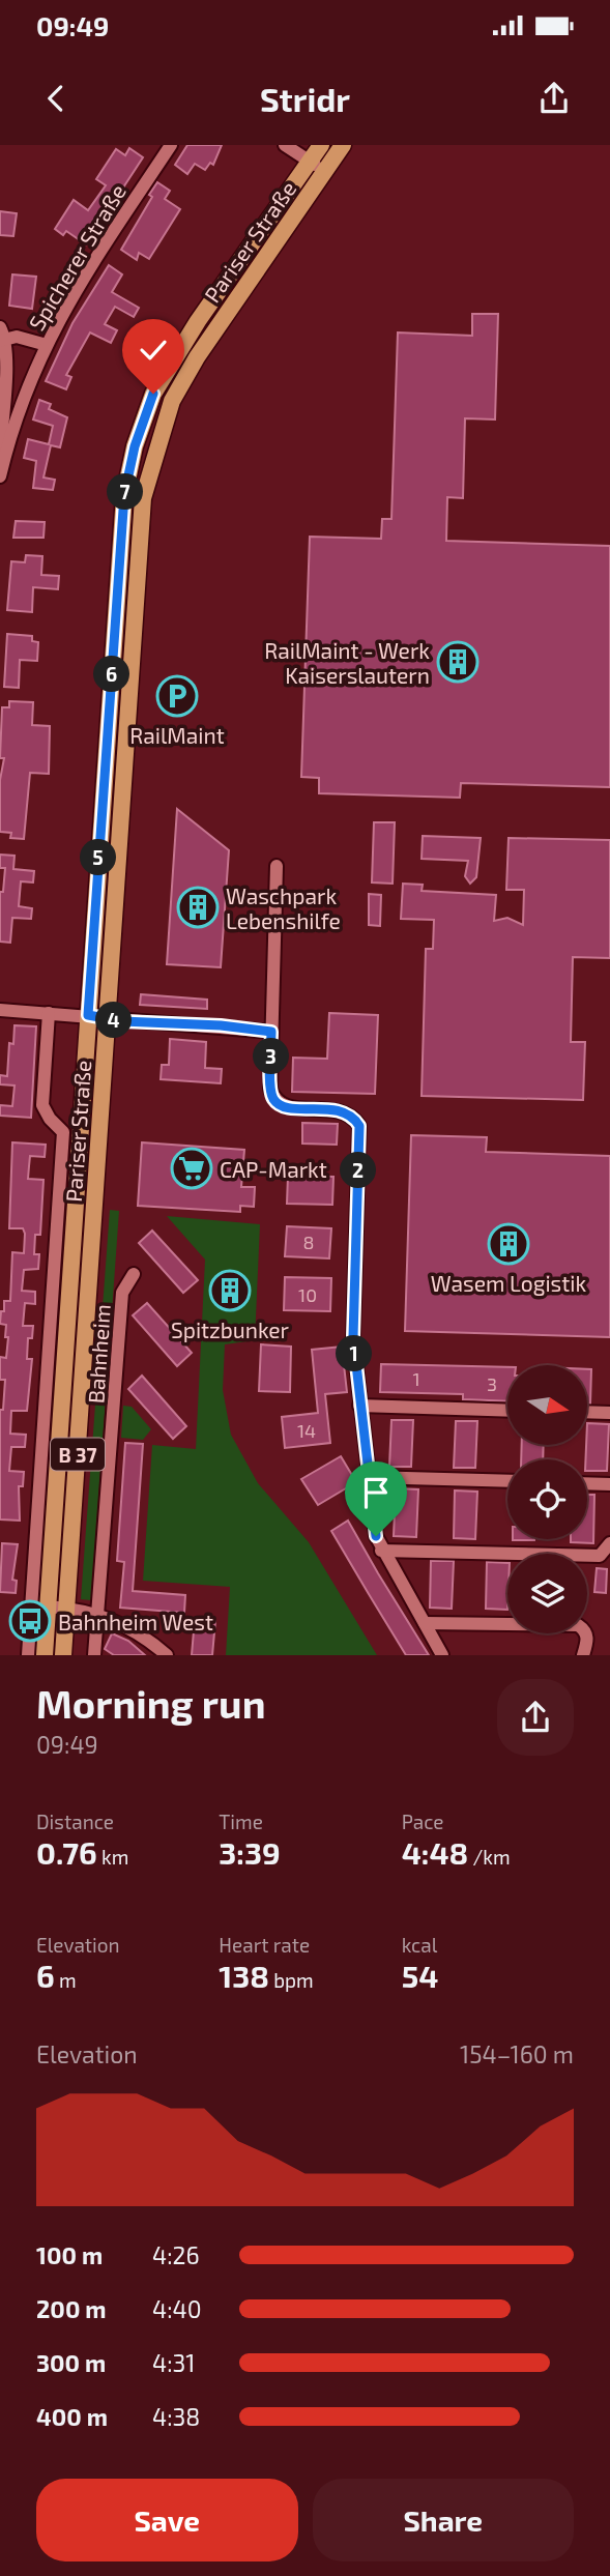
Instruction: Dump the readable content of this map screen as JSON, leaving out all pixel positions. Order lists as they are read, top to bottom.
{
  "streets": {
    "main road": ["Pariser Straße", "B 37"],
    "street": ["Spicherer Straße", "Bahnheim"]
  },
  "places": {
    "building": [
      "RailMaint - Werk Kaiserslautern",
      "Waschpark Lebenshilfe",
      "Wasem Logistik",
      "Spitzbunker"
    ],
    "parking": ["RailMaint"],
    "supermarket": ["CAP-Markt"],
    "bus stop": ["Bahnheim West"]
  },
  "house_numbers": [
    "8",
    "10",
    "1",
    "3",
    "14"
  ],
  "north": "right",
  "page": {
    "status": "09:49",
    "header": "Stridr",
    "pins": [
      "7",
      "6",
      "5",
      "4",
      "3",
      "2",
      "1"
    ],
    "heading": ["Morning run", "09:49"],
    "stats": [
      ["Distance", "0.76 km"],
      ["Time", "3:39"],
      ["Pace", "4:48 /km"],
      ["Elevation", "6 m"],
      ["Heart rate", "138 bpm"],
      ["kcal", "54"]
    ],
    "chart": ["Elevation", "154–160 m"],
    "list": [
      {
        "name": "100 m",
        "note": "4:26"
      },
      {
        "name": "200 m",
        "note": "4:40"
      },
      {
        "name": "300 m",
        "note": "4:31"
      },
      {
        "name": "400 m",
        "note": "4:38"
      }
    ],
    "buttons": ["Save", "Share"]
  }
}
